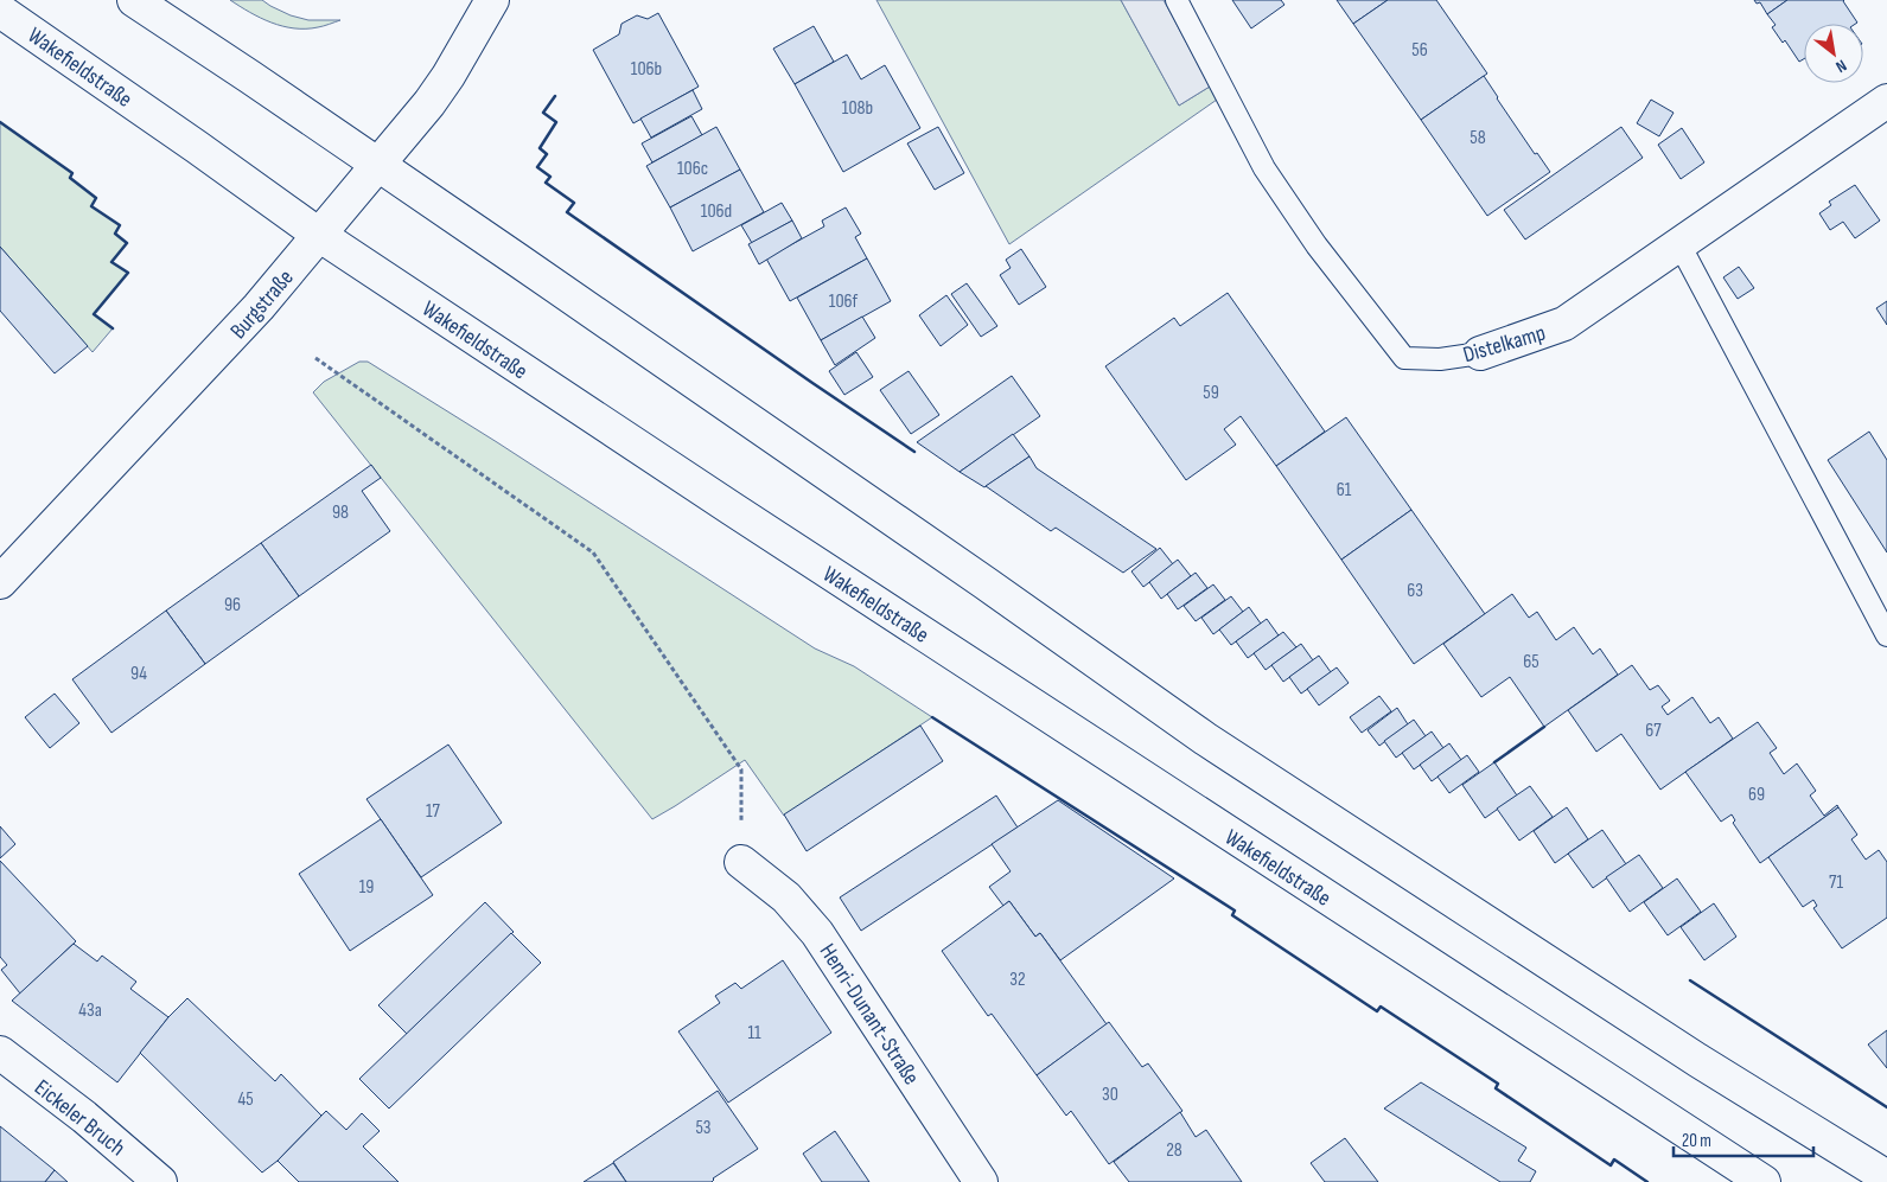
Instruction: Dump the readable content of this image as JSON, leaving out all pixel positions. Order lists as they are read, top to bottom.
{
  "streets": {
    "main road": [
      "Wakefieldstraße",
      "Burgstraße",
      "Distelkamp",
      "Henri-Dunant-Straße",
      "Eickeler Bruch"
    ]
  },
  "crossings": [
    ["Wakefieldstraße", "Burgstraße"]
  ],
  "house_numbers": [
    "56",
    "106b",
    "108b",
    "58",
    "106c",
    "106d",
    "106f",
    "59",
    "61",
    "98",
    "63",
    "96",
    "65",
    "94",
    "67",
    "69",
    "17",
    "71",
    "19",
    "32",
    "43a",
    "11",
    "30",
    "45",
    "53",
    "28"
  ],
  "scale_bar": "20 m",
  "north": "bottom right"
}
